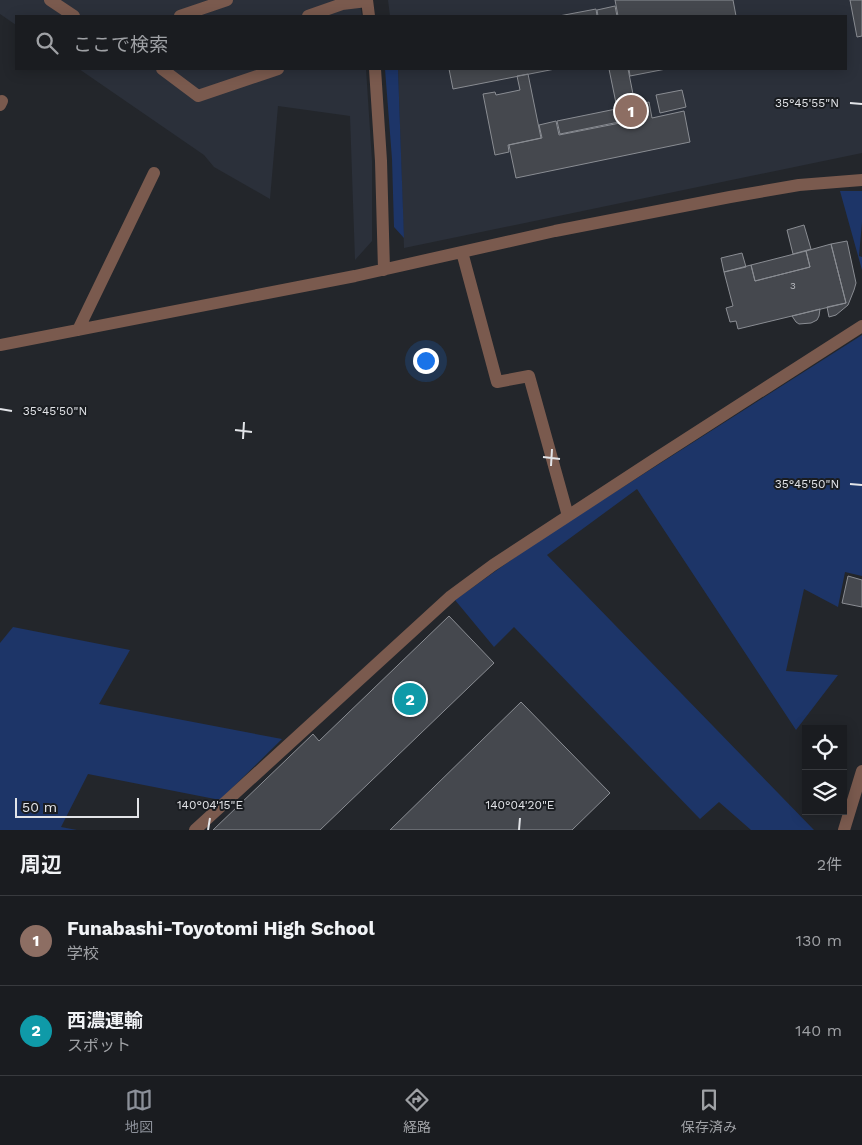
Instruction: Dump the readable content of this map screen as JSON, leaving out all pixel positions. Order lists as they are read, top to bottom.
{
  "house_numbers": ["3"],
  "scale_bar": "50 m",
  "page": {
    "search": "ここで検索",
    "pins": ["1", "2"],
    "scale": "50 m",
    "heading": ["周辺", "2件"],
    "list": [
      {
        "mark": "1",
        "name": "Funabashi-Toyotomi High School",
        "note": "学校",
        "value": "130 m"
      },
      {
        "mark": "2",
        "name": "西濃運輸",
        "note": "スポット",
        "value": "140 m"
      }
    ],
    "nav": ["地図", "経路", "保存済み"]
  },
  "coordinates": [
    "35°45'55\"N",
    "35°45'50\"N",
    "140°04'15\"E",
    "140°04'20\"E"
  ]
}
